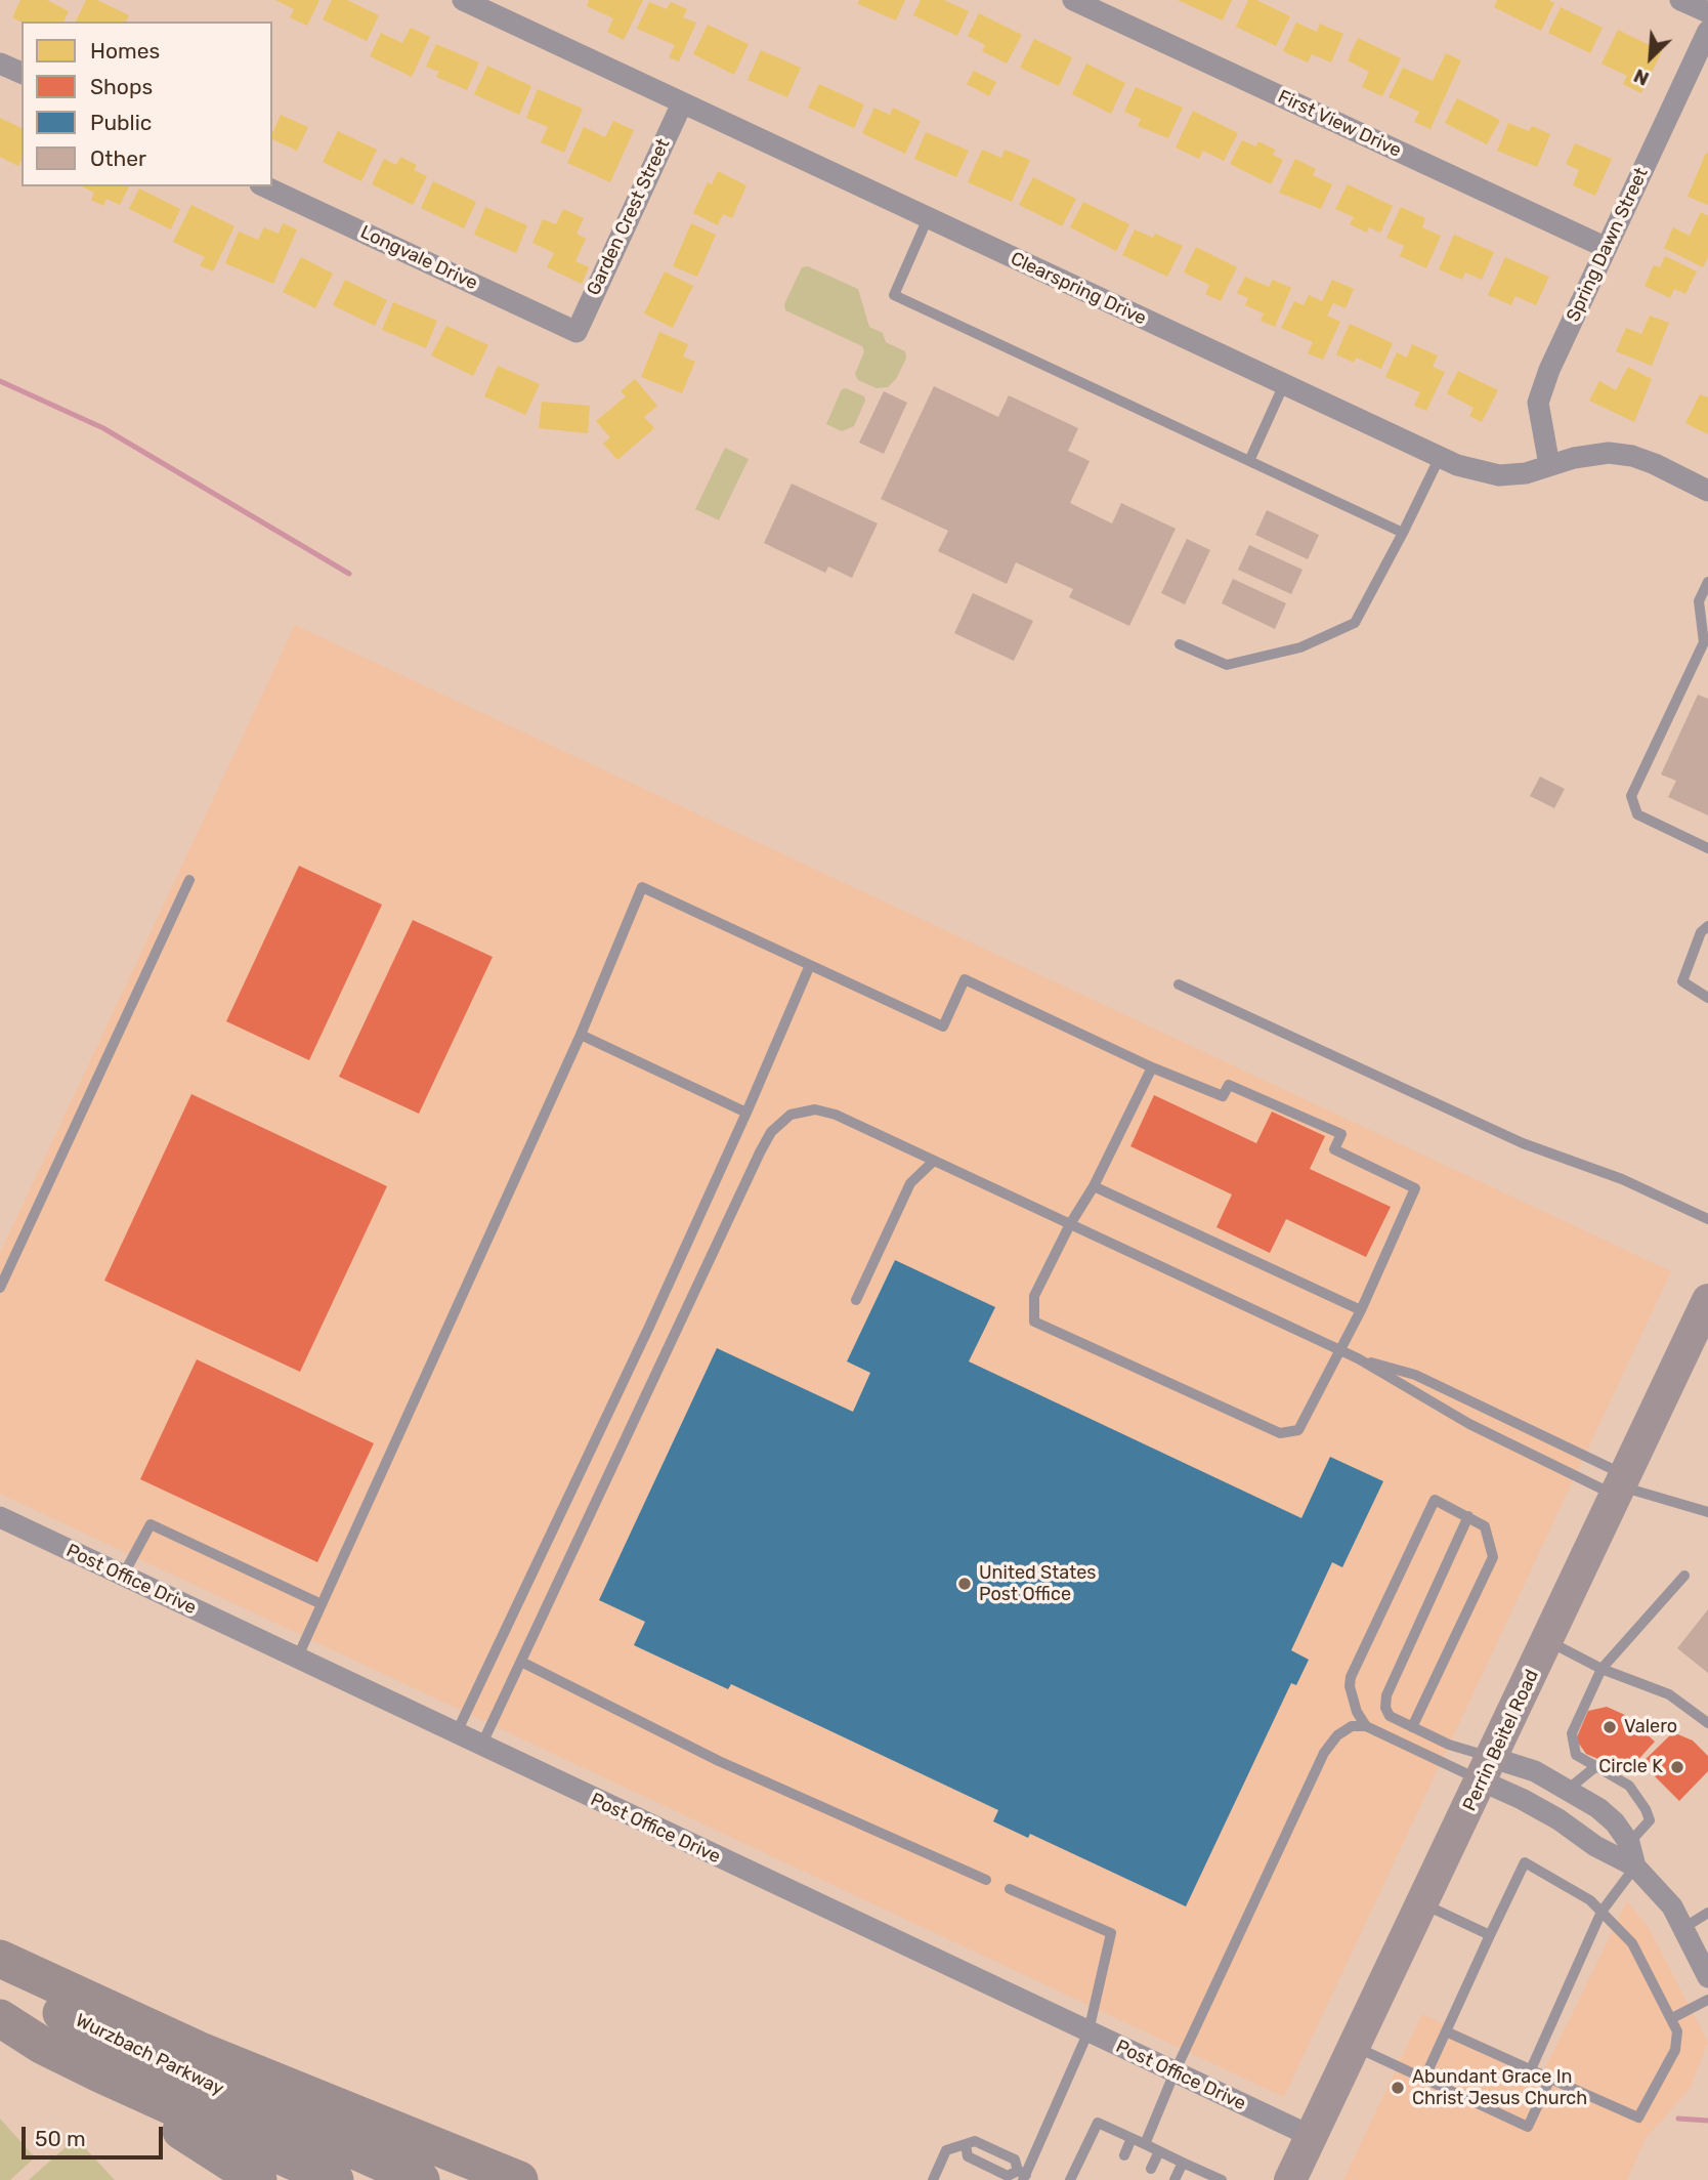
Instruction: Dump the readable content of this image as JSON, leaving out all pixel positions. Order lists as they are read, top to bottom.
{
  "streets": {
    "highway": ["Wurzbach Parkway"],
    "main road": ["Perrin Beitel Road"],
    "street": [
      "First View Drive",
      "Garden Crest Street",
      "Spring Dawn Street",
      "Longvale Drive",
      "Clearspring Drive",
      "Post Office Drive"
    ]
  },
  "crossings": [
    ["First View Drive", "Spring Dawn Street"],
    ["Garden Crest Street", "Longvale Drive"],
    ["Garden Crest Street", "Clearspring Drive"],
    ["Spring Dawn Street", "Clearspring Drive"],
    ["Post Office Drive", "Perrin Beitel Road"]
  ],
  "places": [
    "United States Post Office",
    "Valero",
    "Circle K",
    "Abundant Grace In Christ Jesus Church"
  ],
  "legend": [
    "Homes",
    "Shops",
    "Public",
    "Other"
  ],
  "scale_bar": "50 m",
  "north": "bottom left"
}
